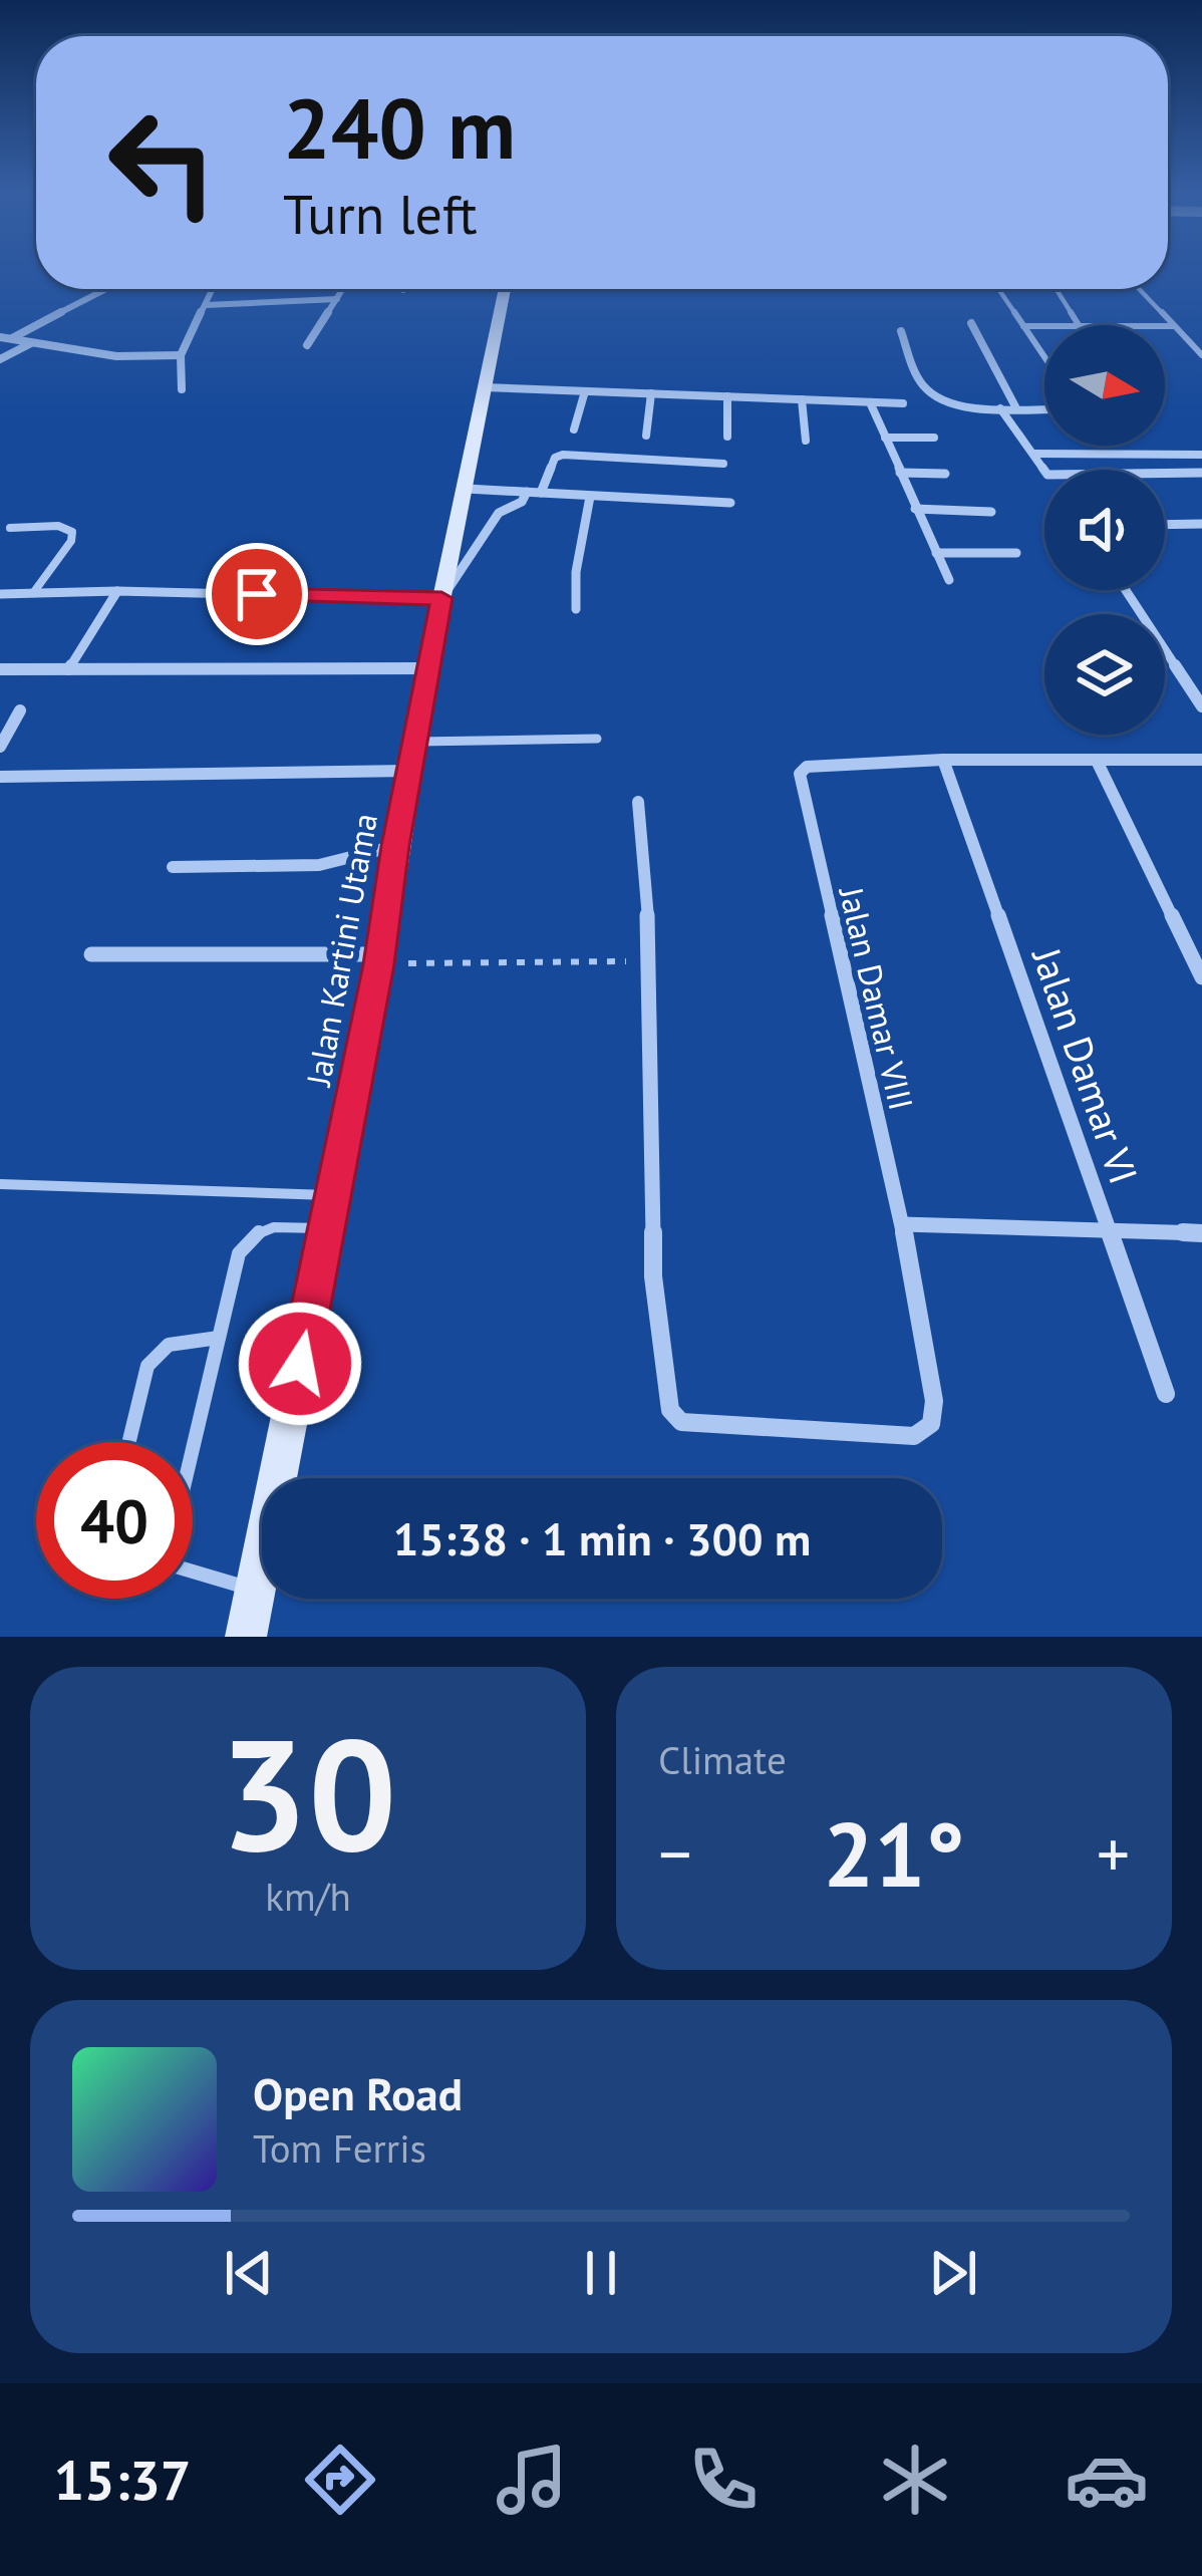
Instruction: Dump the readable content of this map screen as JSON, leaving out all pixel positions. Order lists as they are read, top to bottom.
{
  "streets": {
    "street": ["Jalan Kartini Utama", "Jalan Damar VIII", "Jalan Damar VI"]
  },
  "crossings": [
    ["Jalan Damar VIII", "Jalan Damar VI"]
  ],
  "north": "right",
  "page": {
    "turn": ["240 m", "Turn left"],
    "limit": "40",
    "trip": "15:38 · 1 min · 300 m",
    "tile": [
      ["30", "km/h"],
      "Climate"
    ],
    "heat": ["−", "21°", "+"],
    "song": ["Open Road", "Tom Ferris"],
    "tabs": "15:37"
  }
}
